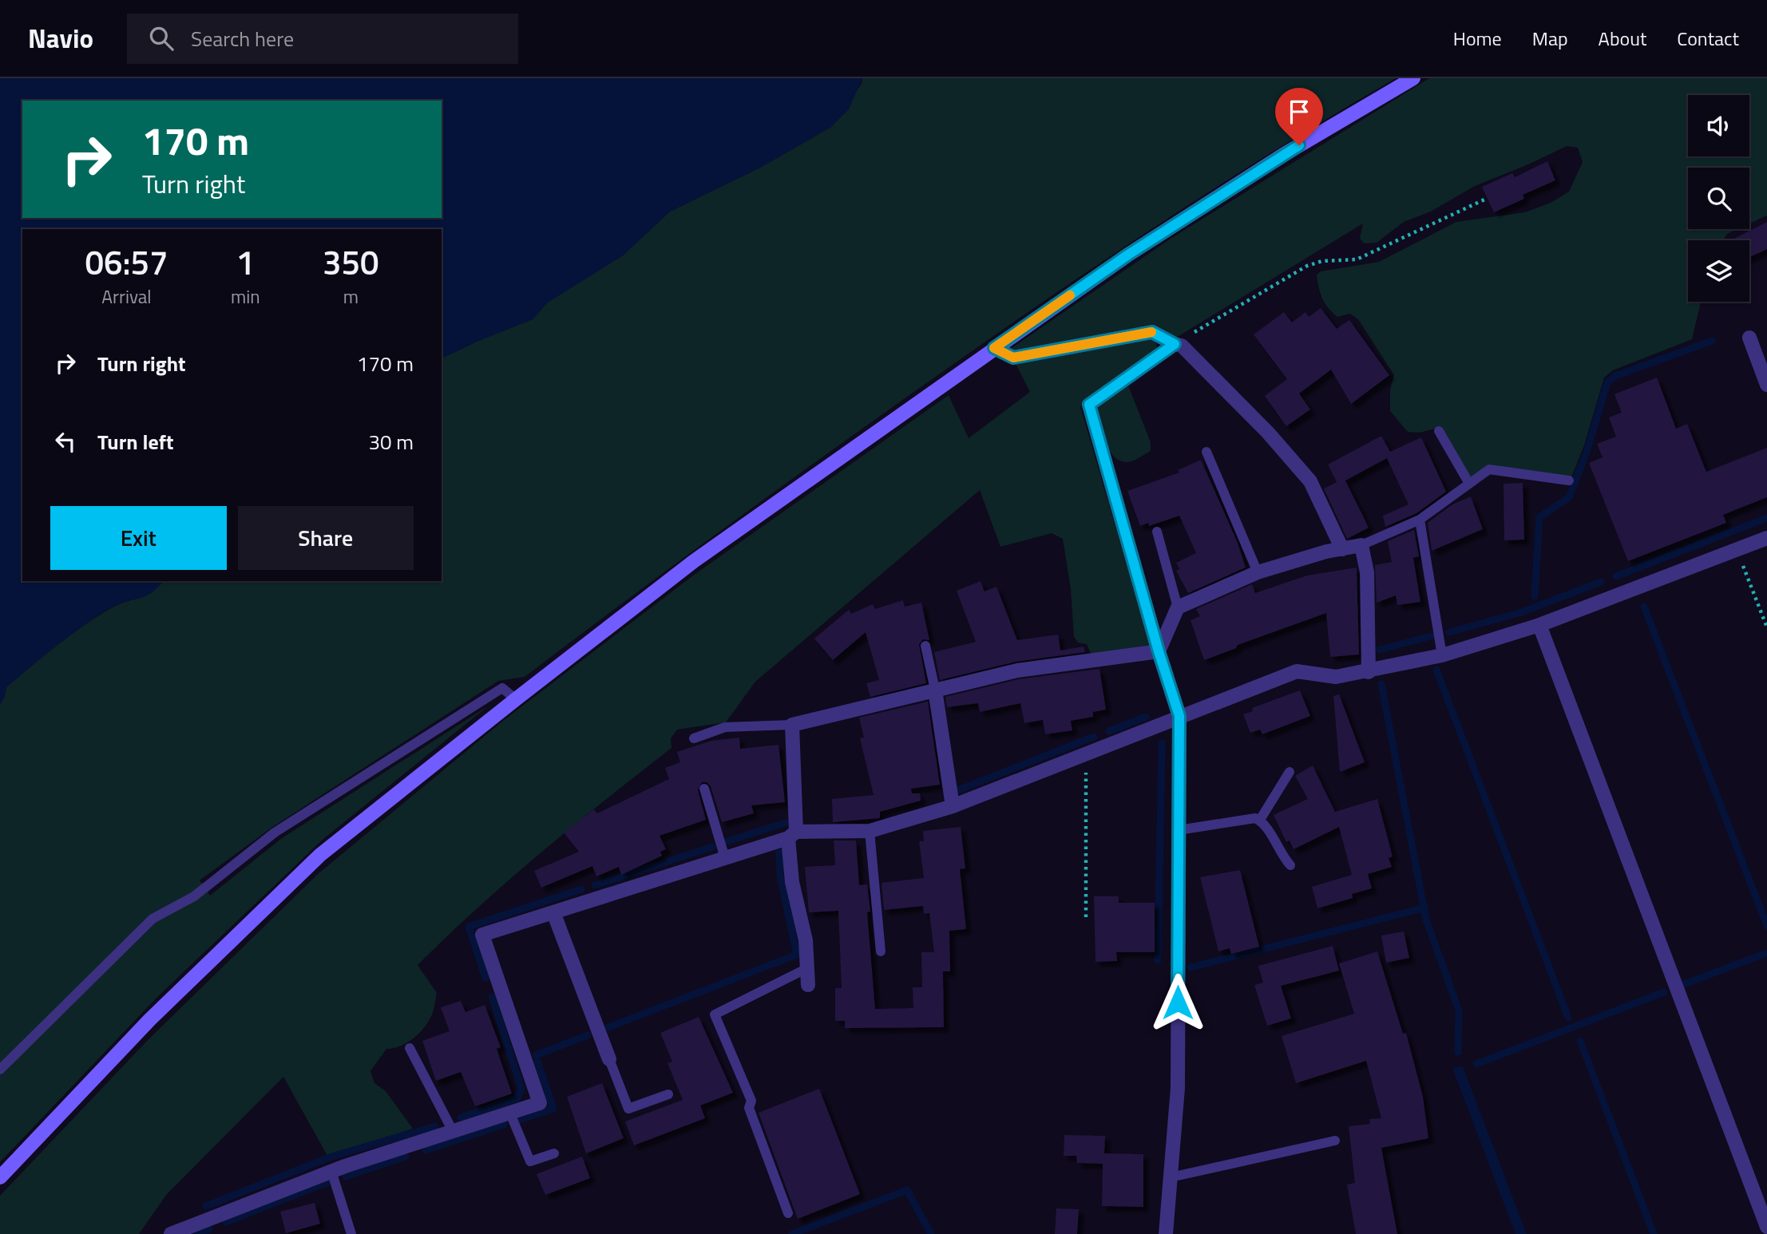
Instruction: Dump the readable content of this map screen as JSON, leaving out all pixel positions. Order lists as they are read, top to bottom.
{
  "page": {
    "header": "Navio",
    "search": "Search here",
    "nav": [
      "Home",
      "Map",
      "About",
      "Contact"
    ],
    "turn": ["170 m", "Turn right"],
    "eta": [
      "06:57",
      "Arrival",
      "1",
      "min",
      "350",
      "m"
    ],
    "list": [
      {
        "name": "Turn right",
        "value": "170 m"
      },
      {
        "name": "Turn left",
        "value": "30 m"
      }
    ],
    "buttons": ["Exit", "Share"]
  }
}
